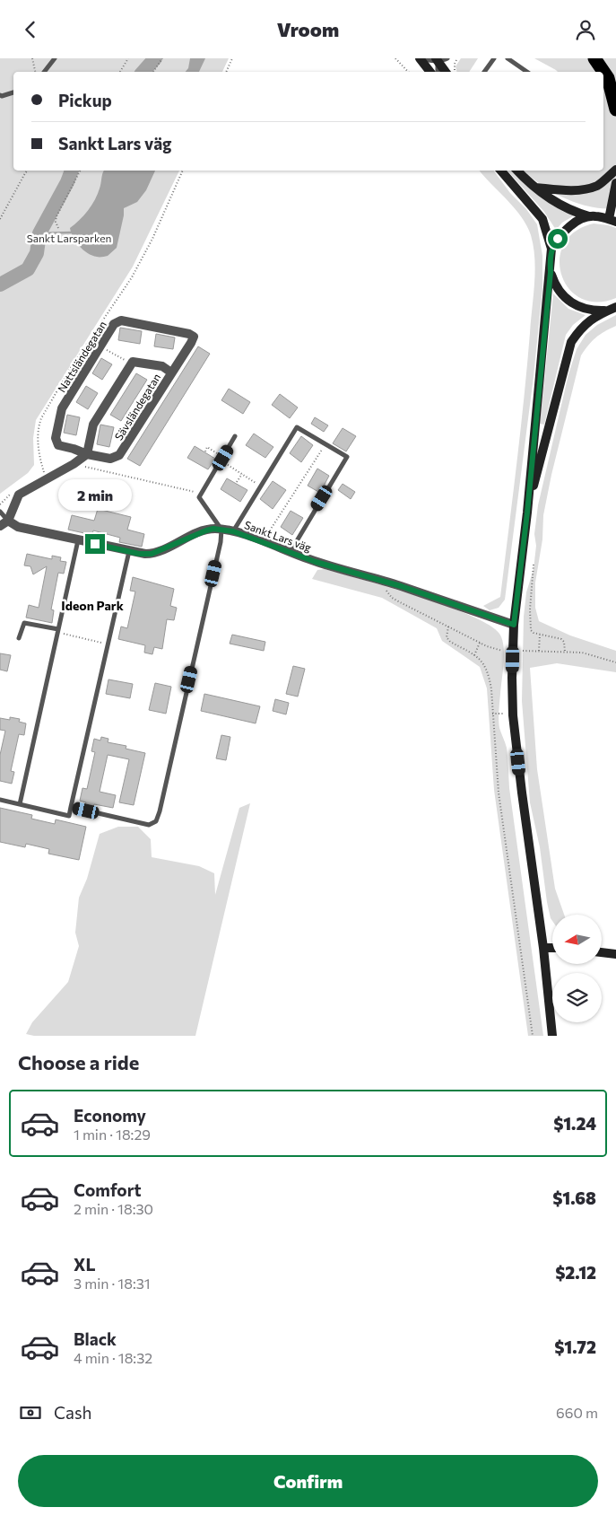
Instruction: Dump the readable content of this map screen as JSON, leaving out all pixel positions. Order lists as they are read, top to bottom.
{
  "streets": {
    "street": ["Nattsländegatan", "Sävsländegatan", "Sankt Lars väg"]
  },
  "crossings": [
    ["Nattsländegatan", "Sävsländegatan"]
  ],
  "districts": ["Ideon Park"],
  "parks": ["Sankt Larsparken"],
  "north": "left",
  "page": {
    "header": "Vroom",
    "banner": ["Pickup", "Sankt Lars väg"],
    "bubble": "2 min",
    "heading": "Choose a ride",
    "list": [
      {
        "name": "Economy",
        "note": "1 min · 18:29",
        "value": "$1.24"
      },
      {
        "name": "Comfort",
        "note": "2 min · 18:30",
        "value": "$1.68"
      },
      {
        "name": "XL",
        "note": "3 min · 18:31",
        "value": "$2.12"
      },
      {
        "name": "Black",
        "note": "4 min · 18:32",
        "value": "$1.72"
      }
    ],
    "pay": ["Cash", "660 m"],
    "buttons": "Confirm"
  }
}
